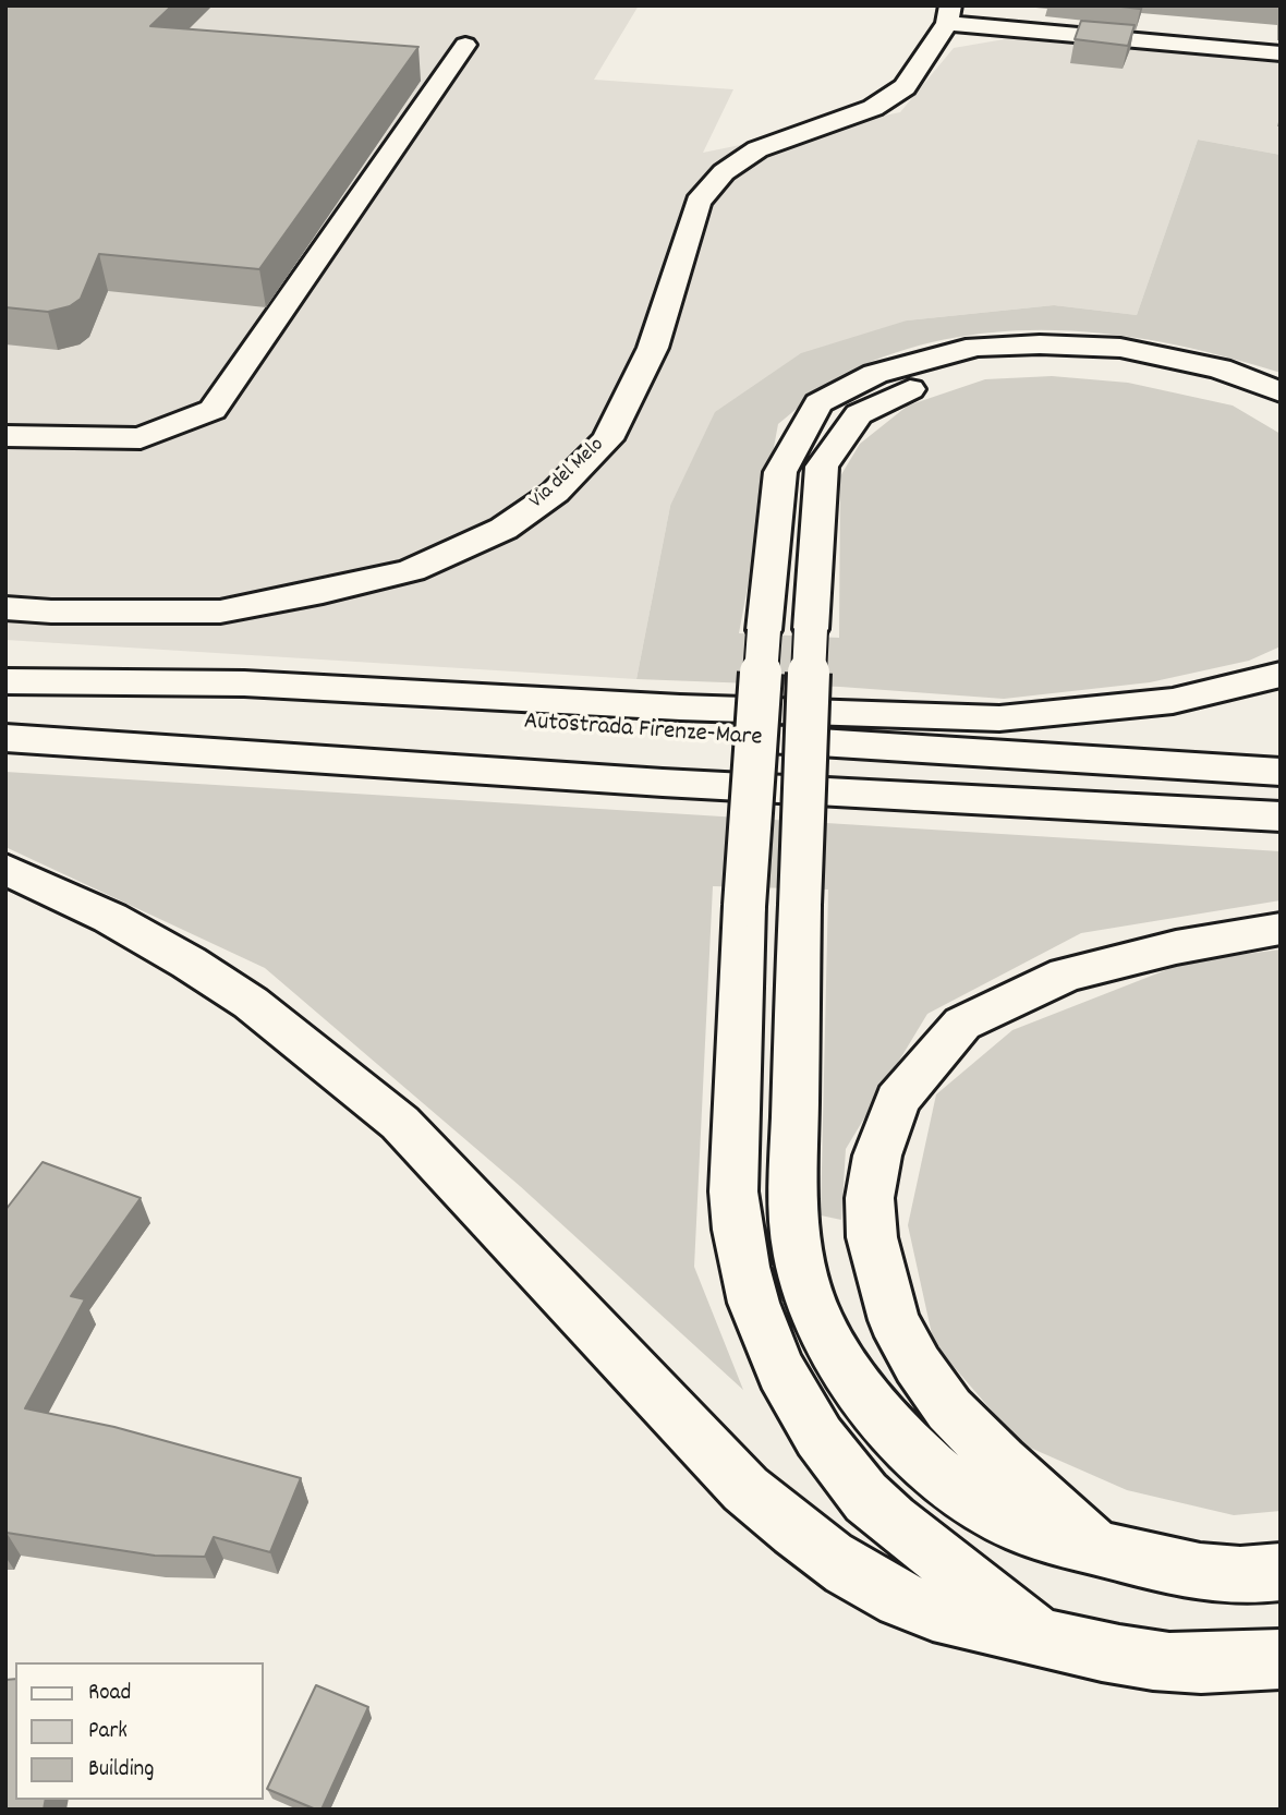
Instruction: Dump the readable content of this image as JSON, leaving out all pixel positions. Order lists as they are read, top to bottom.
{
  "streets": {
    "main road": ["Via del Melo", "Autostrada Firenze-Mare"]
  },
  "legend": ["Road", "Park", "Building"]
}
